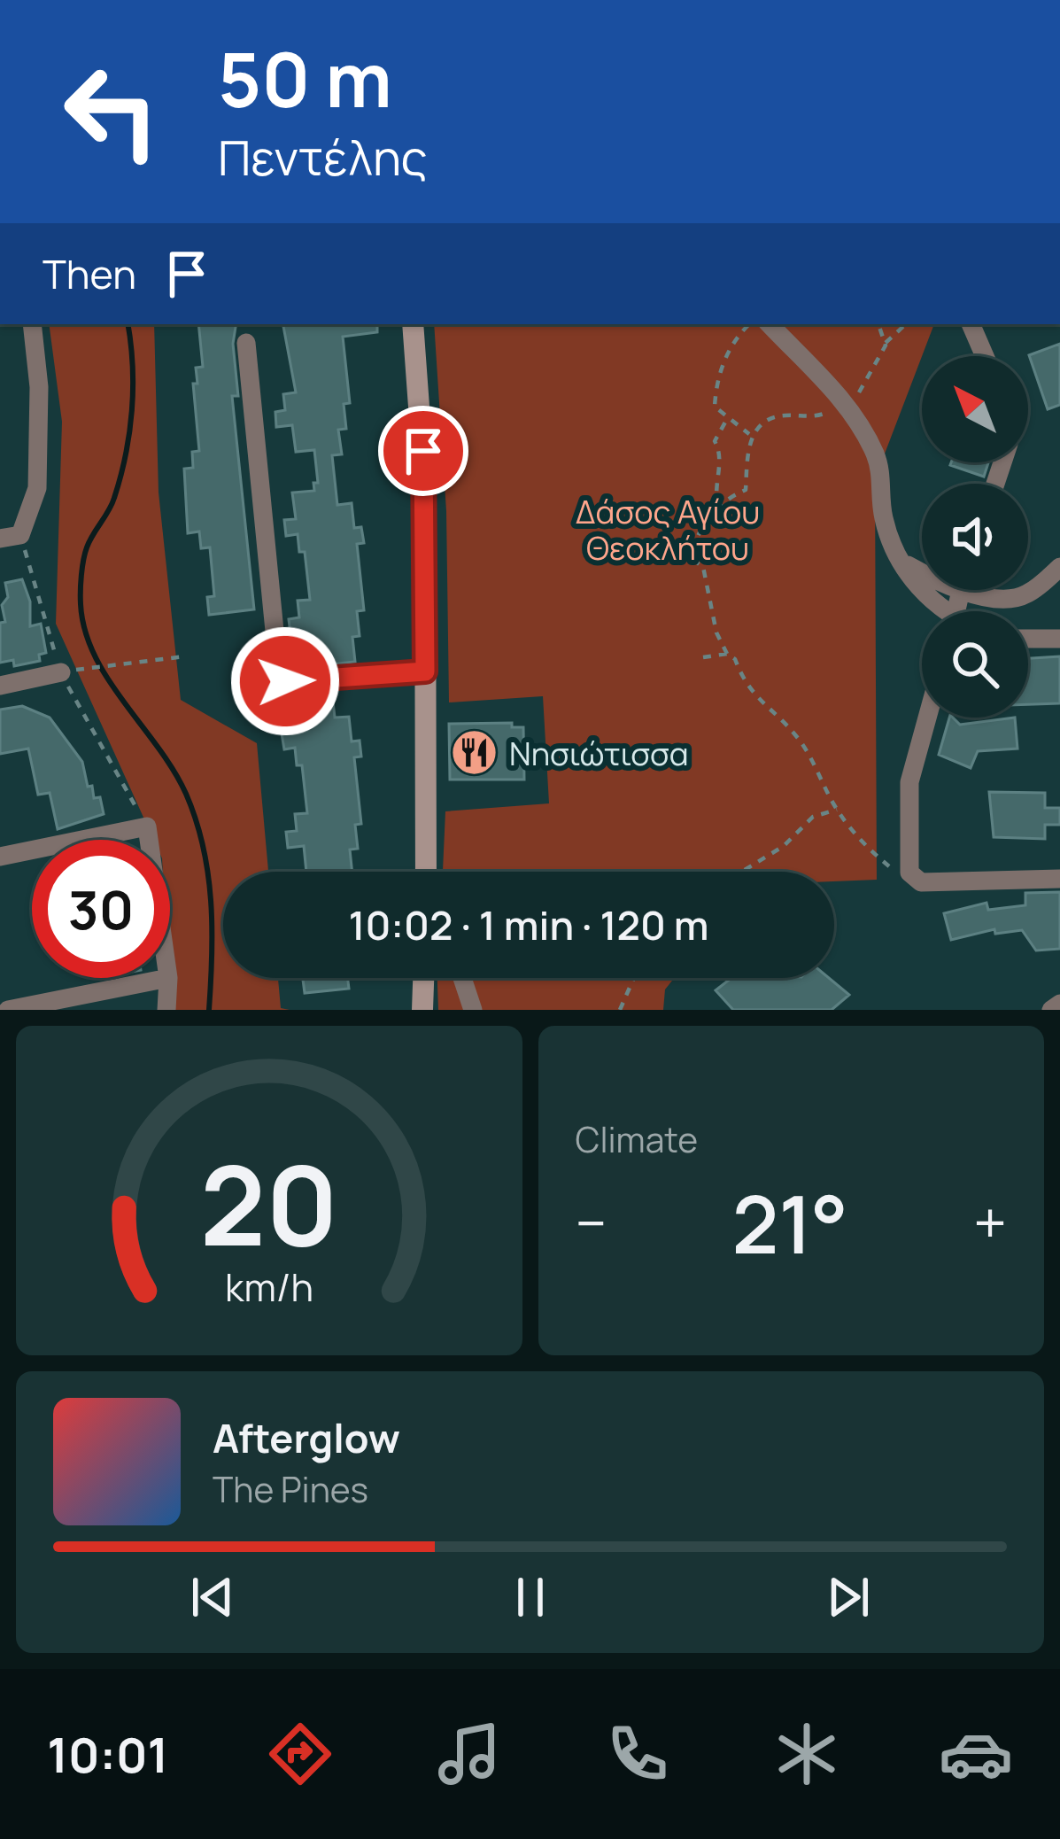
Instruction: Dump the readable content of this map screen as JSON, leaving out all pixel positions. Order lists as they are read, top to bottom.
{
  "parks": ["Δάσος Αγίου Θεοκλήτου"],
  "places": {
    "restaurant": ["Νησιώτισσα"]
  },
  "north": "top left",
  "page": {
    "turn": ["50 m", "Πεντέλης"],
    "then": "Then",
    "limit": "30",
    "trip": "10:02 · 1 min · 120 m",
    "tile": "Climate",
    "heat": ["−", "21°", "+"],
    "song": ["Afterglow", "The Pines"],
    "tabs": "10:01",
    "gauge": ["20", "km/h"]
  }
}
